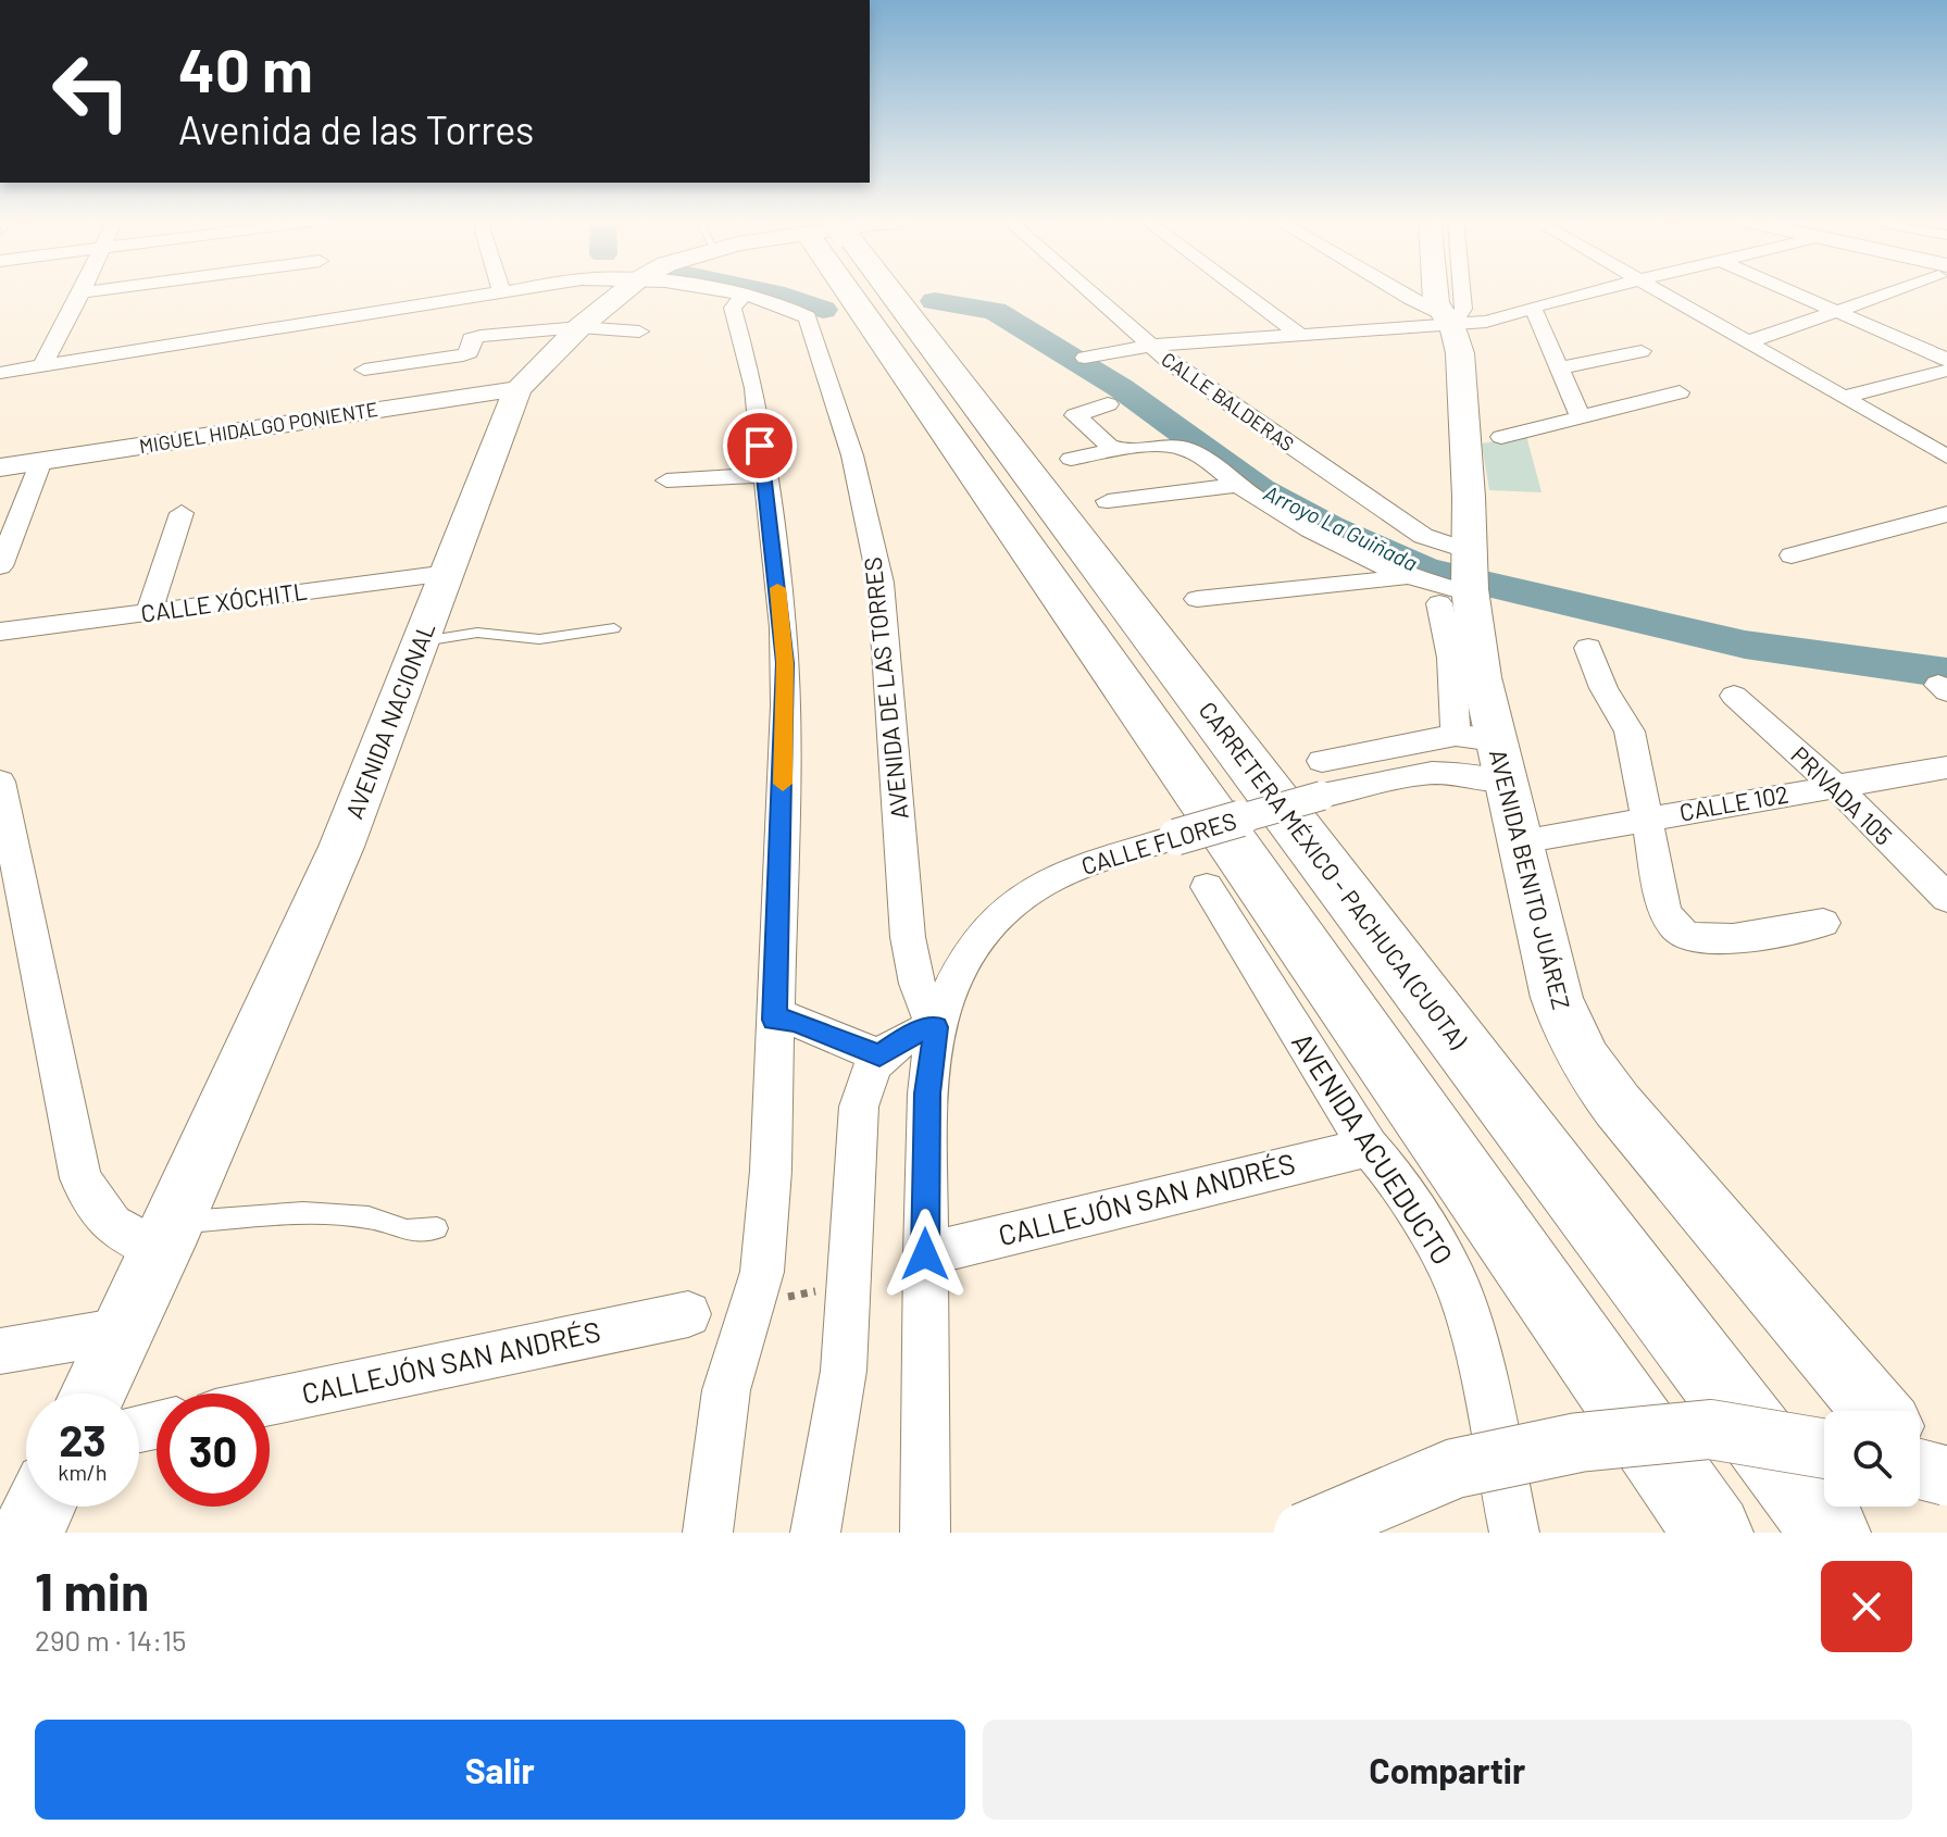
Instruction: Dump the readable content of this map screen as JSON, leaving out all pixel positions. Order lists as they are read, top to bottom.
{
  "streets": {
    "highway": ["CARRETERA MÉXICO - PACHUCA (CUOTA)"],
    "main road": ["AVENIDA NACIONAL", "AVENIDA BENITO JUÁREZ"],
    "street": [
      "CALLE BALDERAS",
      "MIGUEL HIDALGO PONIENTE",
      "CALLE XÓCHITL",
      "AVENIDA DE LAS TORRES",
      "PRIVADA 105",
      "CALLE 102",
      "CALLE FLORES",
      "AVENIDA ACUEDUCTO",
      "CALLEJÓN SAN ANDRÉS"
    ]
  },
  "crossings": [
    ["CALLE BALDERAS", "AVENIDA BENITO JUÁREZ"],
    ["MIGUEL HIDALGO PONIENTE", "AVENIDA NACIONAL"],
    ["CALLE XÓCHITL", "AVENIDA NACIONAL"],
    ["AVENIDA DE LAS TORRES", "CALLE FLORES"],
    ["PRIVADA 105", "CALLE 102"],
    ["CALLE 102", "AVENIDA BENITO JUÁREZ"],
    ["CALLE FLORES", "AVENIDA BENITO JUÁREZ"],
    ["AVENIDA ACUEDUCTO", "CALLEJÓN SAN ANDRÉS"]
  ],
  "water": ["Arroyo La Guiñada"],
  "page": {
    "turn": ["40 m", "Avenida de las Torres"],
    "speed": "23 km/h",
    "limit": "30",
    "heading": ["1 min", "290 m · 14:15"],
    "buttons": ["Salir", "Compartir"]
  }
}
